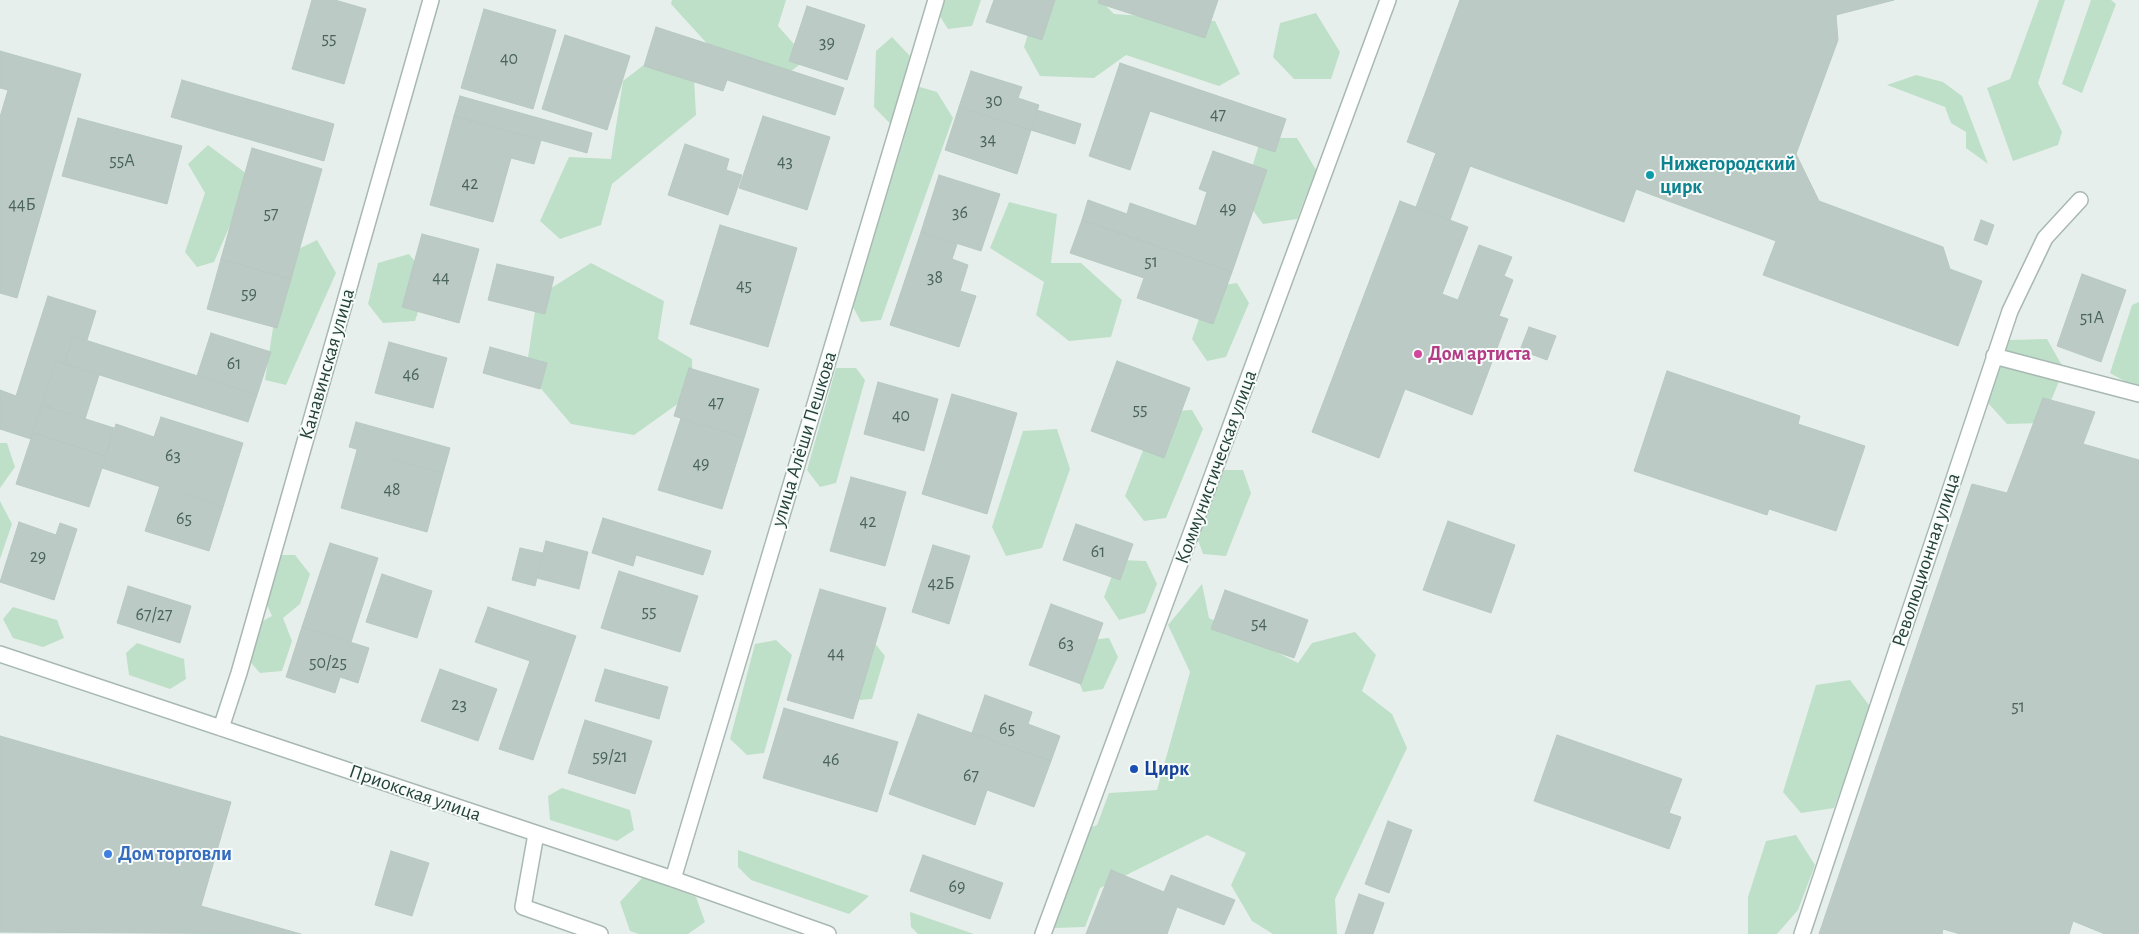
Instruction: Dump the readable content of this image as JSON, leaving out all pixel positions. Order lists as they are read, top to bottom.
{
  "streets": {
    "street": [
      "Канавинская улица",
      "улица Алёши Пешкова",
      "Коммунистическая улица",
      "Революционная улица",
      "Приокская улица"
    ]
  },
  "crossings": [
    ["Канавинская улица", "Приокская улица"],
    ["улица Алёши Пешкова", "Приокская улица"]
  ],
  "places": [
    "Нижегородский цирк",
    "Дом артиста",
    "Цирк",
    "Дом торговли"
  ],
  "house_numbers": [
    "55",
    "39",
    "40",
    "30",
    "47",
    "34",
    "55А",
    "43",
    "42",
    "44Б",
    "49",
    "36",
    "57",
    "51",
    "44",
    "38",
    "45",
    "59",
    "51А",
    "61",
    "46",
    "47",
    "55",
    "40",
    "63",
    "49",
    "48",
    "65",
    "42",
    "61",
    "29",
    "42Б",
    "55",
    "67/27",
    "54",
    "63",
    "44",
    "50/25",
    "23",
    "51",
    "65",
    "59/21",
    "46",
    "67",
    "69"
  ]
}
